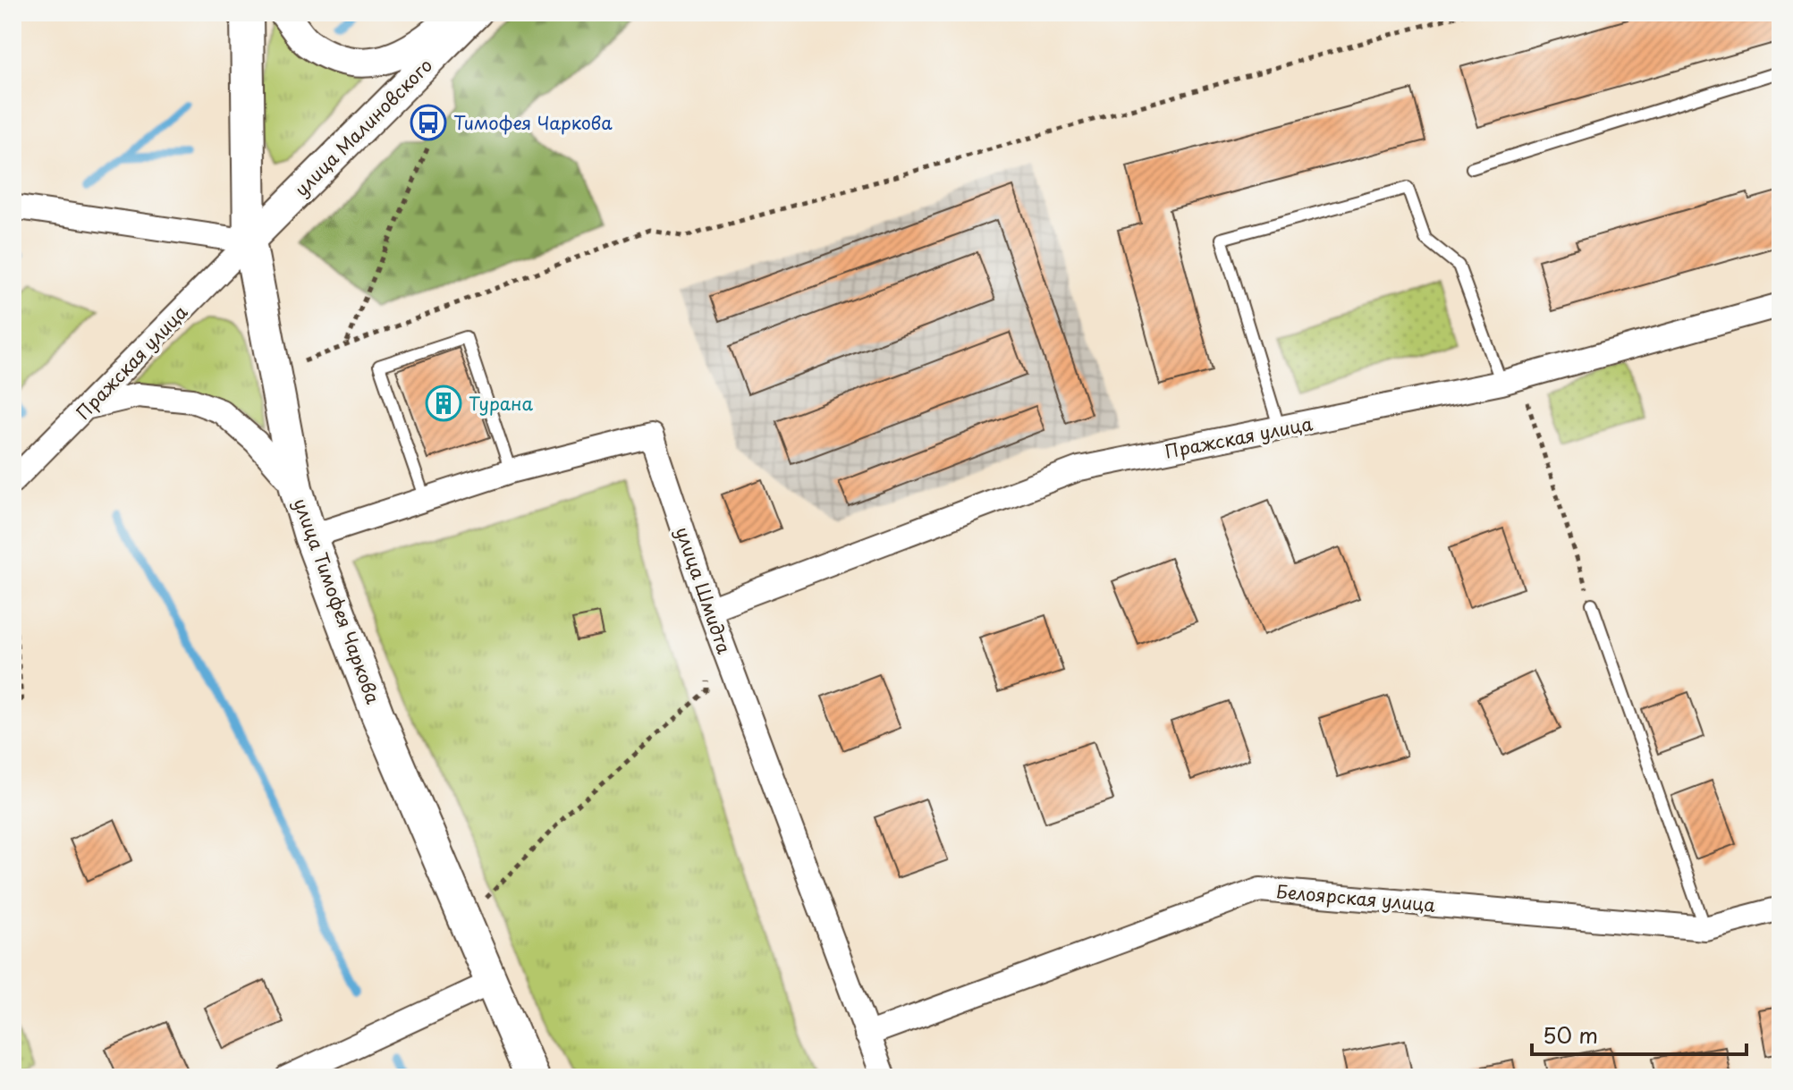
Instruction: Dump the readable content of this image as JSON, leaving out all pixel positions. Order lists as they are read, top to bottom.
{
  "streets": {
    "main road": ["улица Тимофея Чаркова"],
    "street": [
      "улица Малиновского",
      "Пражская улица",
      "улица Шмидта",
      "Белоярская улица"
    ]
  },
  "crossings": [
    ["улица Малиновского", "Пражская улица"],
    ["улица Малиновского", "улица Тимофея Чаркова"],
    ["Пражская улица", "улица Шмидта"],
    ["Пражская улица", "улица Тимофея Чаркова"],
    ["улица Шмидта", "улица Тимофея Чаркова"],
    ["улица Шмидта", "Белоярская улица"]
  ],
  "places": {
    "bus stop": ["Тимофея Чаркова"],
    "building": ["Турана"]
  },
  "scale_bar": "50 m"
}
